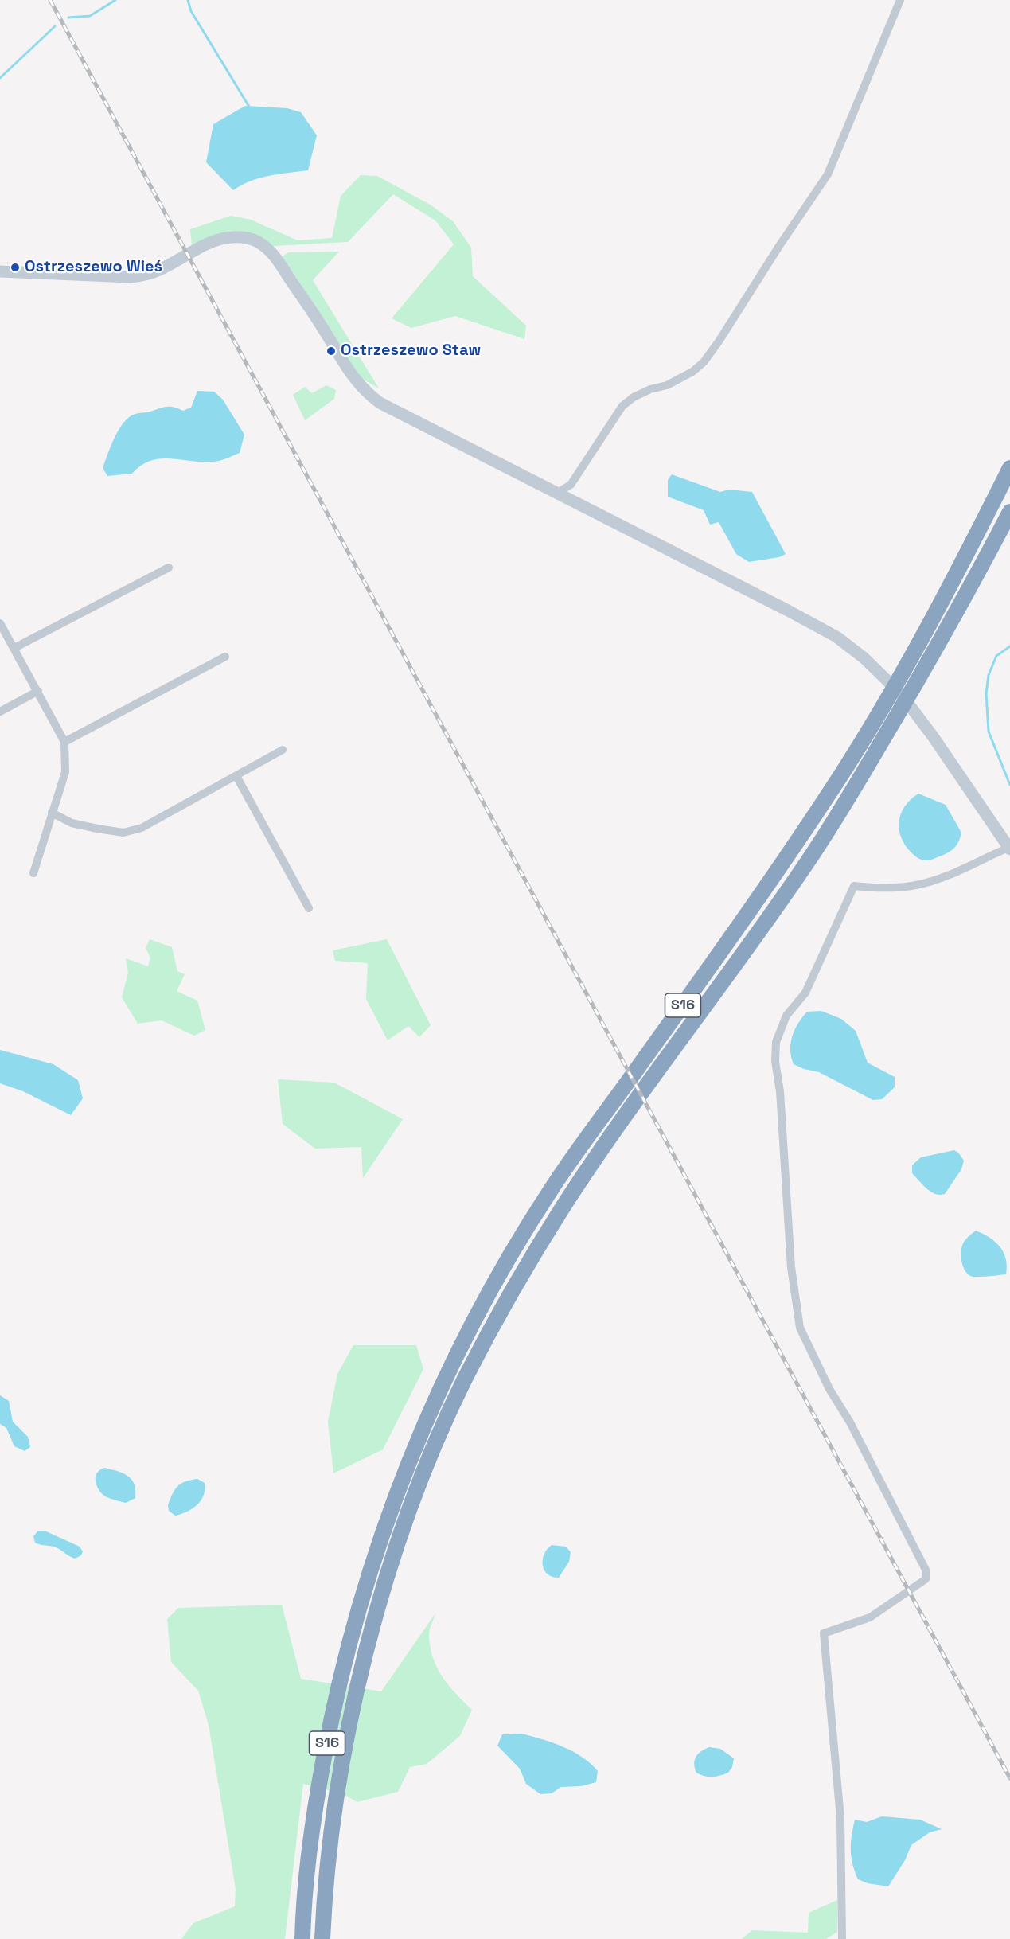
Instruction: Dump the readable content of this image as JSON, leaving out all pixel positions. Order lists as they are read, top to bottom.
{
  "streets": {
    "highway": ["S16"]
  },
  "places": ["Ostrzeszewo Wieś", "Ostrzeszewo Staw"]
}
